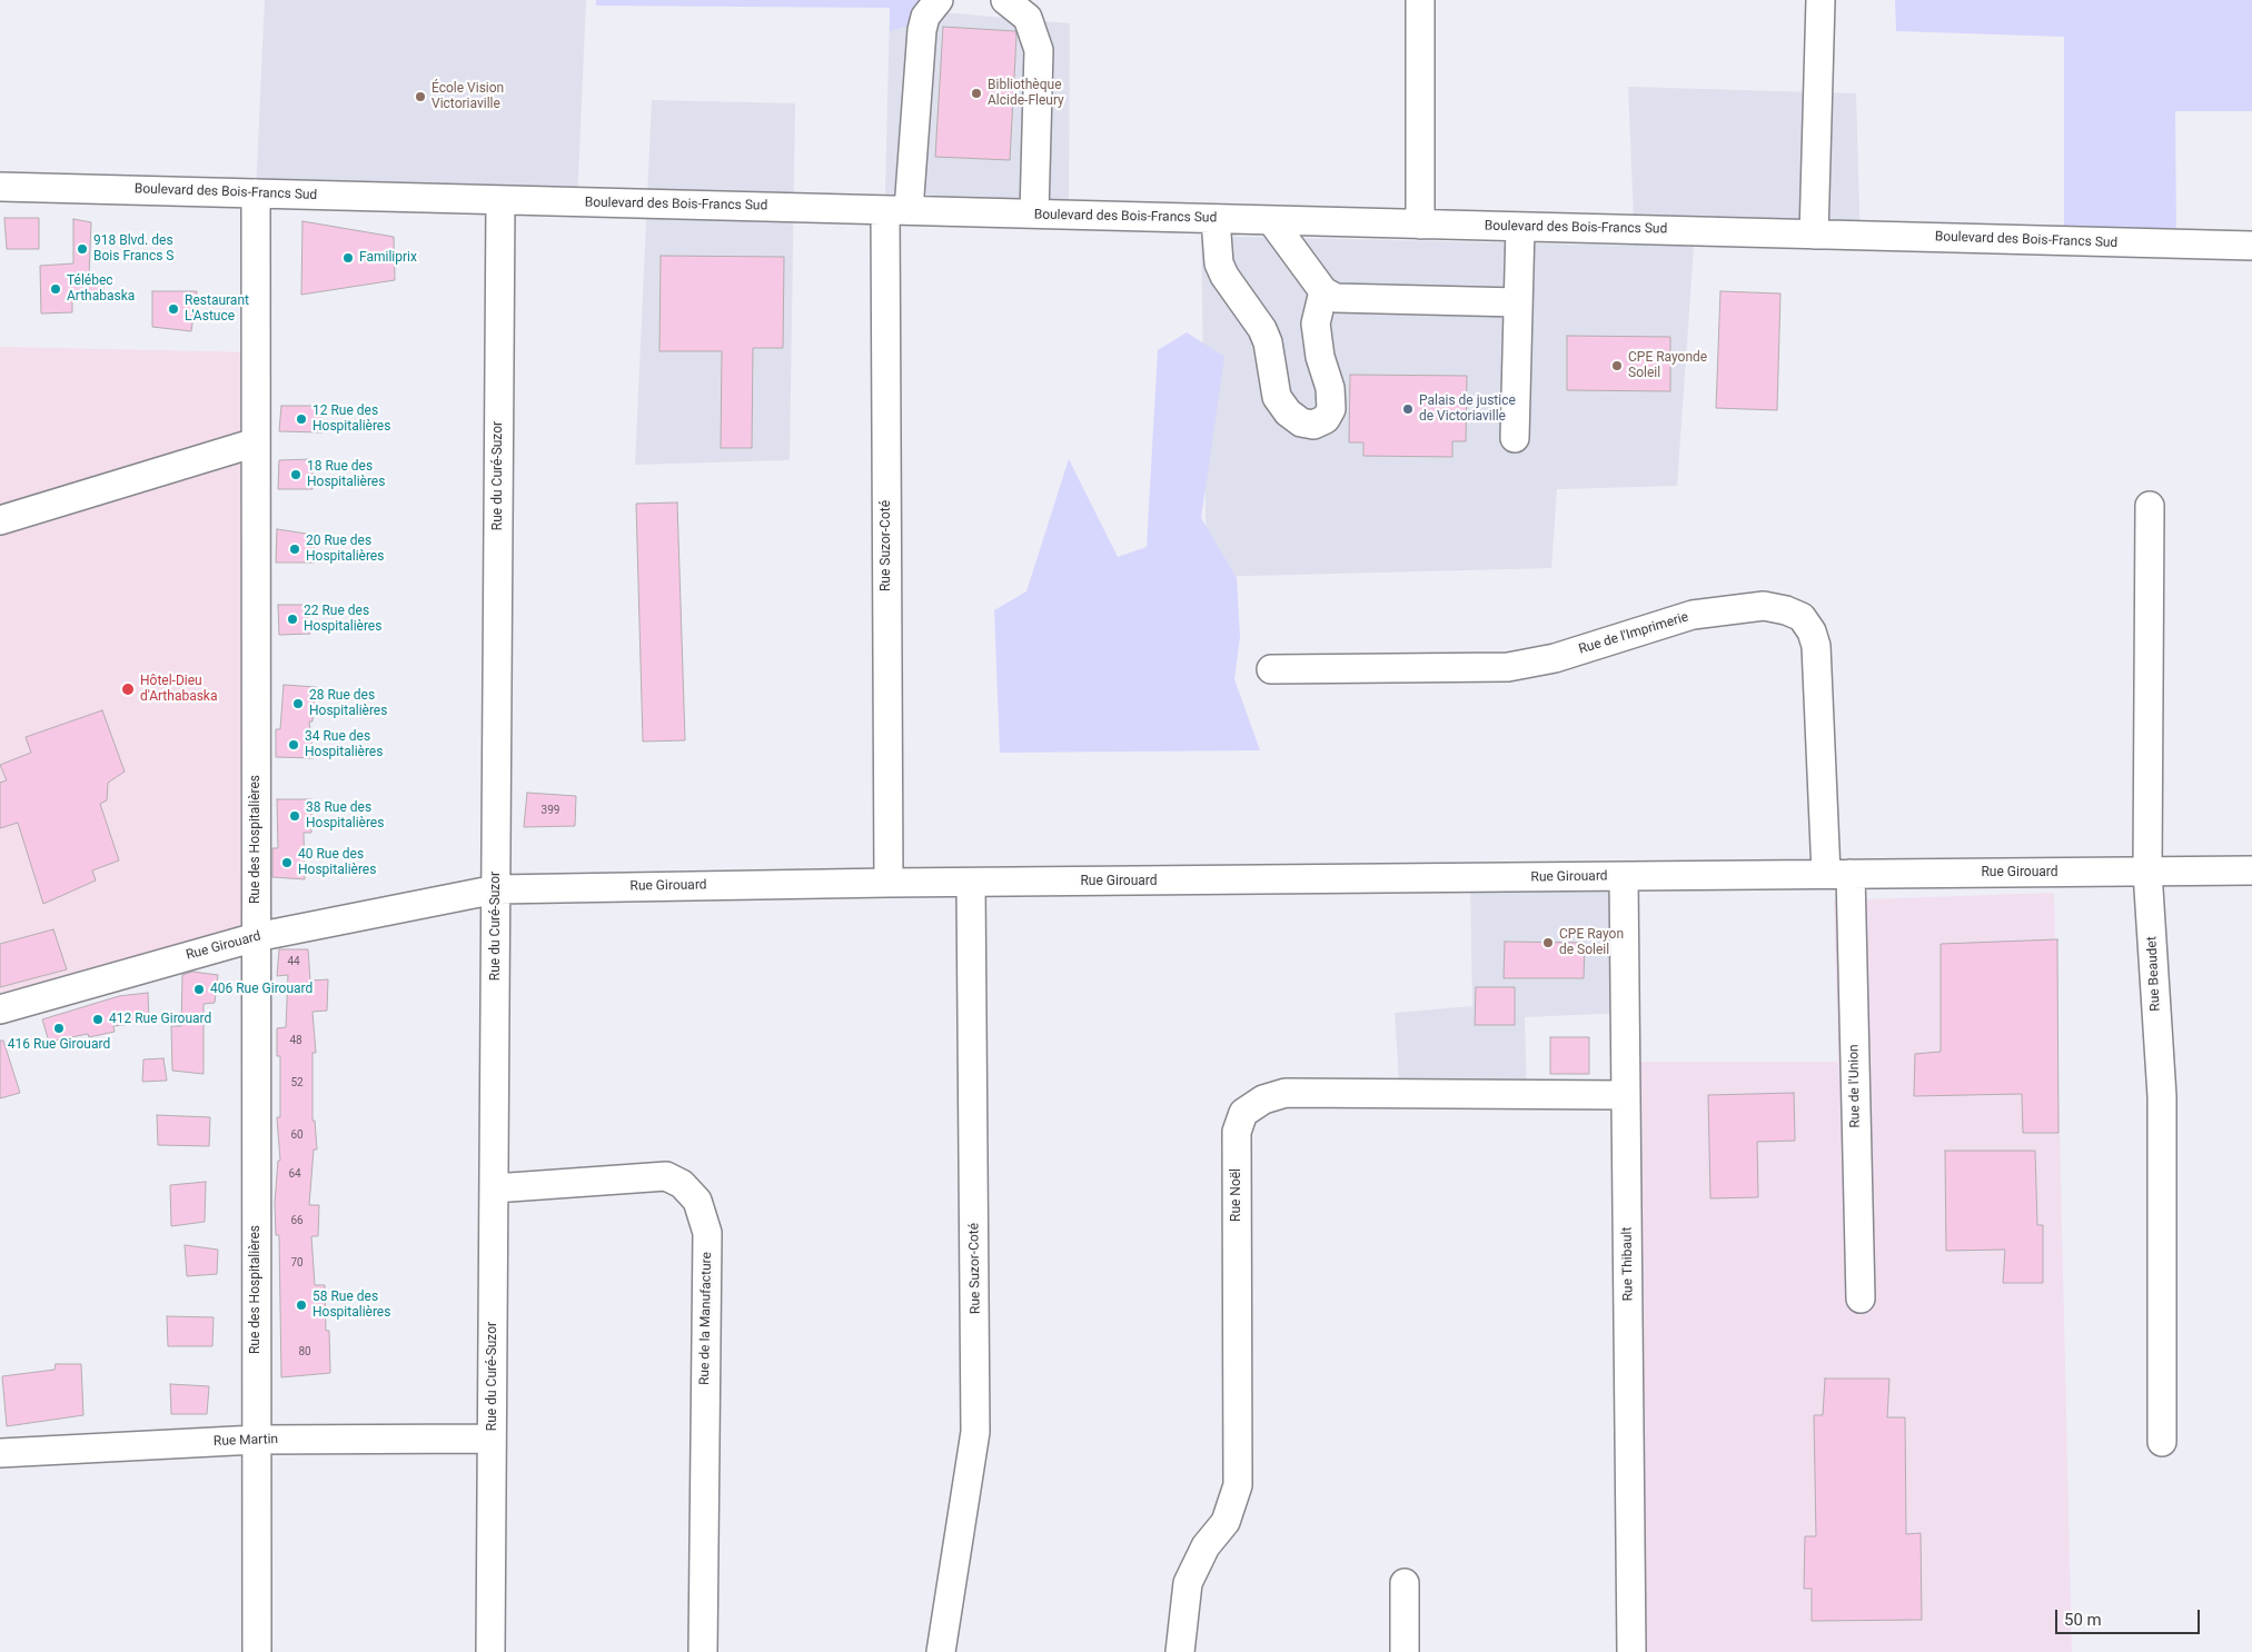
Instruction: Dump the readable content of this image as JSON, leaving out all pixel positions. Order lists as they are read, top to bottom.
{
  "streets": {
    "street": [
      "Boulevard des Bois-Francs Sud",
      "Rue du Curé-Suzor",
      "Rue Suzor-Coté",
      "Rue de l'Imprimerie",
      "Rue des Hospitalières",
      "Rue Girouard",
      "Rue Beaudet",
      "Rue de l'Union",
      "Rue Noël",
      "Rue Thibault",
      "Rue de la Manufacture",
      "Rue Martin"
    ]
  },
  "crossings": [
    ["Boulevard des Bois-Francs Sud", "Rue du Curé-Suzor"],
    ["Boulevard des Bois-Francs Sud", "Rue Suzor-Coté"],
    ["Boulevard des Bois-Francs Sud", "Rue des Hospitalières"],
    ["Rue du Curé-Suzor", "Rue Girouard"],
    ["Rue du Curé-Suzor", "Rue de la Manufacture"],
    ["Rue du Curé-Suzor", "Rue Martin"],
    ["Rue Suzor-Coté", "Rue Girouard"],
    ["Rue de l'Imprimerie", "Rue Girouard"],
    ["Rue de l'Imprimerie", "Rue de l'Union"],
    ["Rue des Hospitalières", "Rue Girouard"],
    ["Rue des Hospitalières", "Rue Martin"],
    ["Rue Girouard", "Rue Beaudet"],
    ["Rue Girouard", "Rue de l'Union"],
    ["Rue Girouard", "Rue Thibault"],
    ["Rue Noël", "Rue Thibault"]
  ],
  "places": [
    "Bibliothèque Alcide-Fleury",
    "École Vision Victoriaville",
    "918 Blvd. des Bois Francs S",
    "Familiprix",
    "Télébec Arthabaska",
    "Restaurant L'Astuce",
    "CPE Rayonde Soleil",
    "Palais de justice de Victoriaville",
    "12 Rue des Hospitalières",
    "18 Rue des Hospitalières",
    "20 Rue des Hospitalières",
    "22 Rue des Hospitalières",
    "Hôtel-Dieu d'Arthabaska",
    "28 Rue des Hospitalières",
    "34 Rue des Hospitalières",
    "38 Rue des Hospitalières",
    "40 Rue des Hospitalières",
    "CPE Rayon de Soleil",
    "406 Rue Girouard",
    "412 Rue Girouard",
    "416 Rue Girouard",
    "58 Rue des Hospitalières"
  ],
  "house_numbers": [
    "399",
    "44",
    "48",
    "52",
    "60",
    "64",
    "66",
    "70",
    "80"
  ],
  "scale_bar": "50 m"
}
